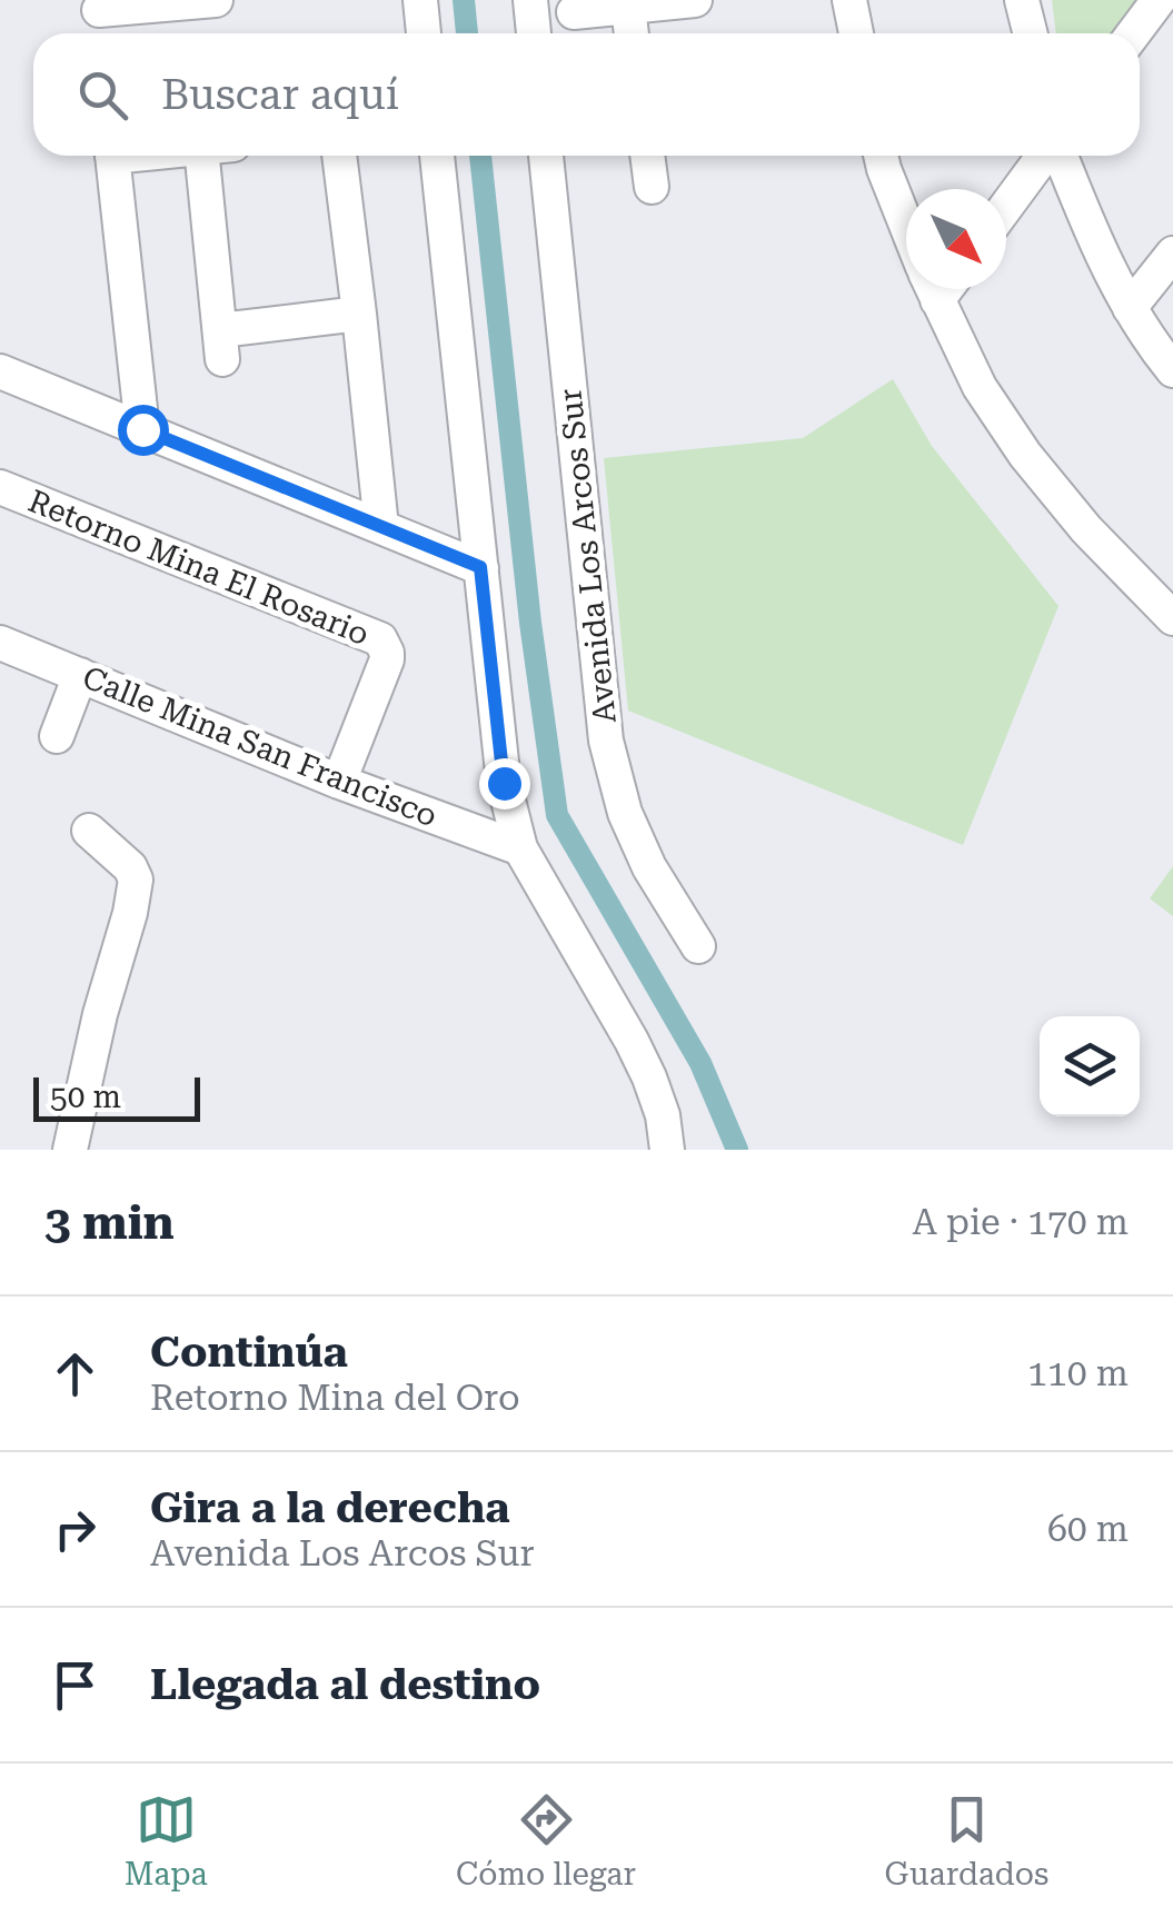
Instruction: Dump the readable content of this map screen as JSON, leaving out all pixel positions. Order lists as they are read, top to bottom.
{
  "streets": {
    "street": ["Avenida Los Arcos Sur", "Retorno Mina El Rosario", "Calle Mina San Francisco"]
  },
  "crossings": [
    ["Retorno Mina El Rosario", "Calle Mina San Francisco"]
  ],
  "scale_bar": "50 m",
  "north": "bottom right",
  "page": {
    "search": "Buscar aquí",
    "scale": "50 m",
    "heading": ["3 min", "A pie · 170 m"],
    "list": [
      ["Continúa", "Retorno Mina del Oro", "110 m"],
      ["Gira a la derecha", "Avenida Los Arcos Sur", "60 m"],
      "Llegada al destino"
    ],
    "nav": ["Mapa", "Cómo llegar", "Guardados"]
  }
}
